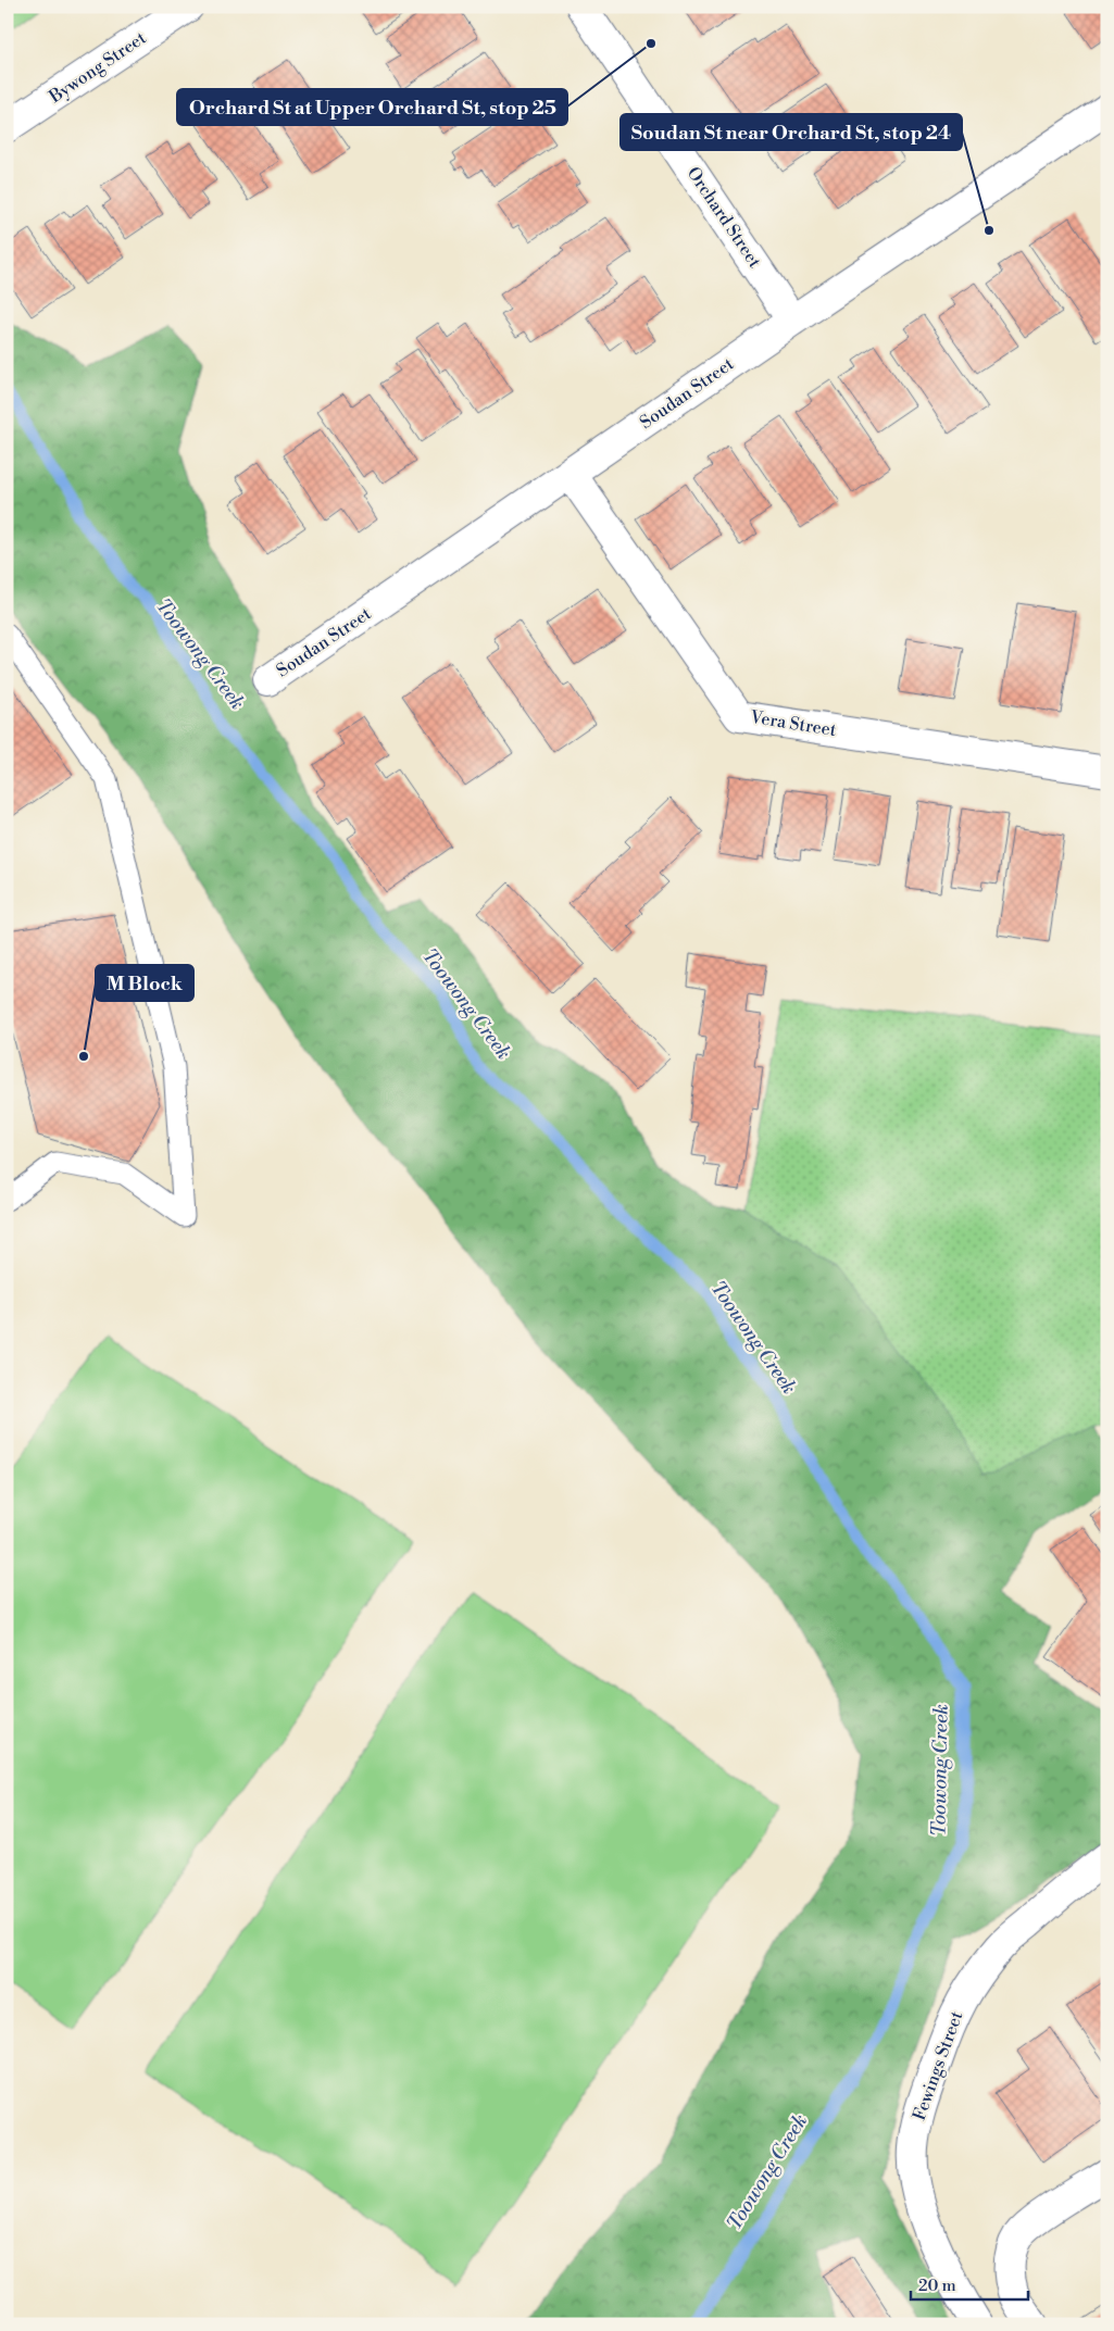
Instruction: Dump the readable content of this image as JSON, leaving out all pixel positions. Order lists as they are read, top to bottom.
{
  "streets": {
    "street": [
      "Bywong Street",
      "Orchard Street",
      "Soudan Street",
      "Vera Street",
      "Fewings Street"
    ]
  },
  "crossings": [
    ["Orchard Street", "Soudan Street"],
    ["Soudan Street", "Vera Street"]
  ],
  "water": ["Toowong Creek"],
  "places": ["Orchard St at Upper Orchard St, stop 25", "Soudan St near Orchard St, stop 24", "M Block"],
  "scale_bar": "20 m"
}
